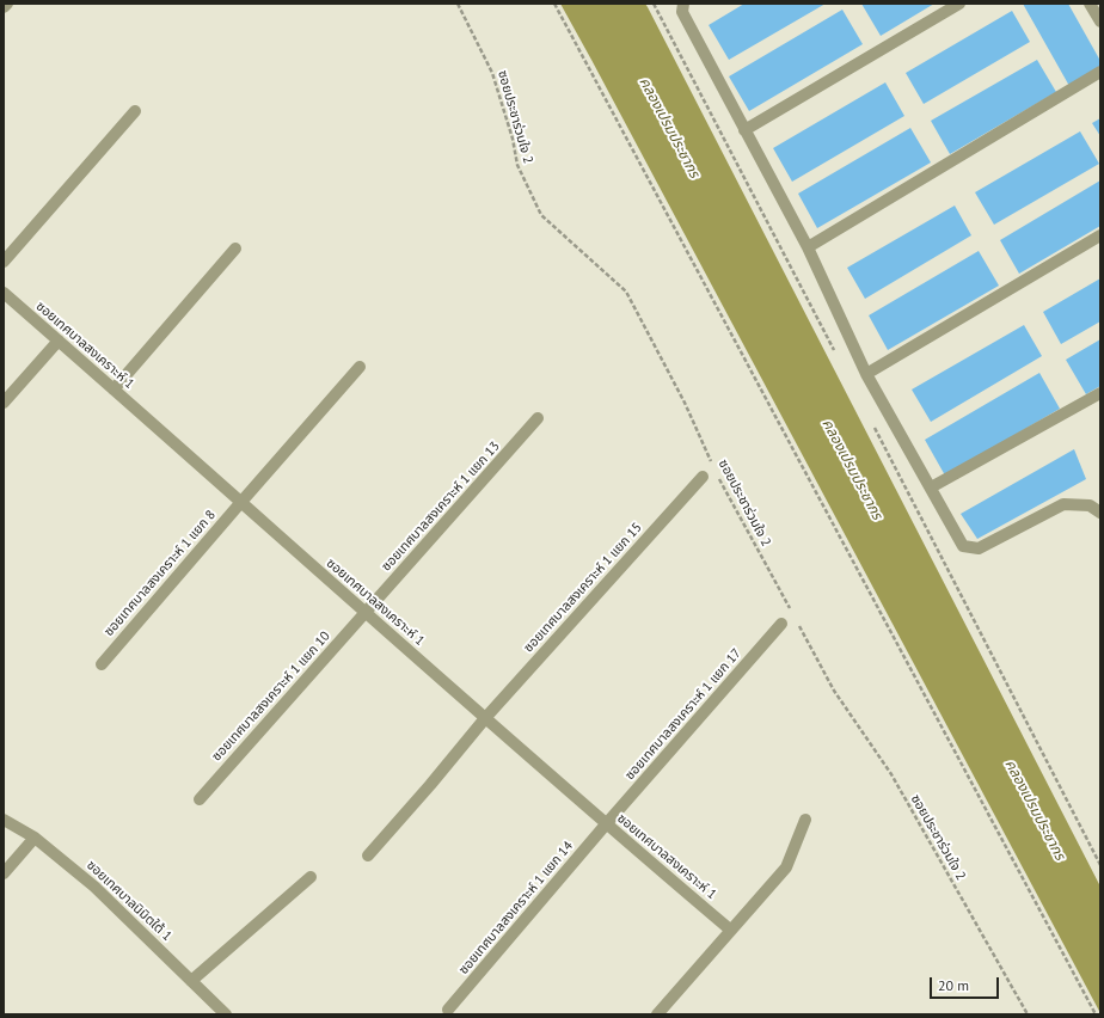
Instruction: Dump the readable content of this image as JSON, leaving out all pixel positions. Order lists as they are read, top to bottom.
{
  "streets": {
    "street": [
      "ซอยเทศบาลสงเคราะห์ 1",
      "ซอยเทศบาลสงเคราะห์ 1 แยก 13",
      "ซอยเทศบาลสงเคราะห์ 1 แยก 8",
      "ซอยเทศบาลสงเคราะห์ 1 แยก 15",
      "ซอยเทศบาลสงเคราะห์ 1 แยก 10",
      "ซอยเทศบาลสงเคราะห์ 1 แยก 17",
      "ซอยเทศบาลนิมิตใต้ 1",
      "ซอยเทศบาลสงเคราะห์ 1 แยก 14"
    ],
    "path": ["ซอยประชาร่วมใจ 2"]
  },
  "crossings": [
    ["ซอยเทศบาลสงเคราะห์ 1", "ซอยเทศบาลสงเคราะห์ 1 แยก 13"],
    ["ซอยเทศบาลสงเคราะห์ 1", "ซอยเทศบาลสงเคราะห์ 1 แยก 8"],
    ["ซอยเทศบาลสงเคราะห์ 1", "ซอยเทศบาลสงเคราะห์ 1 แยก 15"],
    ["ซอยเทศบาลสงเคราะห์ 1", "ซอยเทศบาลสงเคราะห์ 1 แยก 10"],
    ["ซอยเทศบาลสงเคราะห์ 1", "ซอยเทศบาลสงเคราะห์ 1 แยก 17"],
    ["ซอยเทศบาลสงเคราะห์ 1", "ซอยเทศบาลสงเคราะห์ 1 แยก 14"],
    ["ซอยเทศบาลสงเคราะห์ 1 แยก 13", "ซอยเทศบาลสงเคราะห์ 1 แยก 10"],
    ["ซอยเทศบาลสงเคราะห์ 1 แยก 17", "ซอยเทศบาลสงเคราะห์ 1 แยก 14"]
  ],
  "water": ["คลองเปรมประชากร"],
  "scale_bar": "20 m"
}
